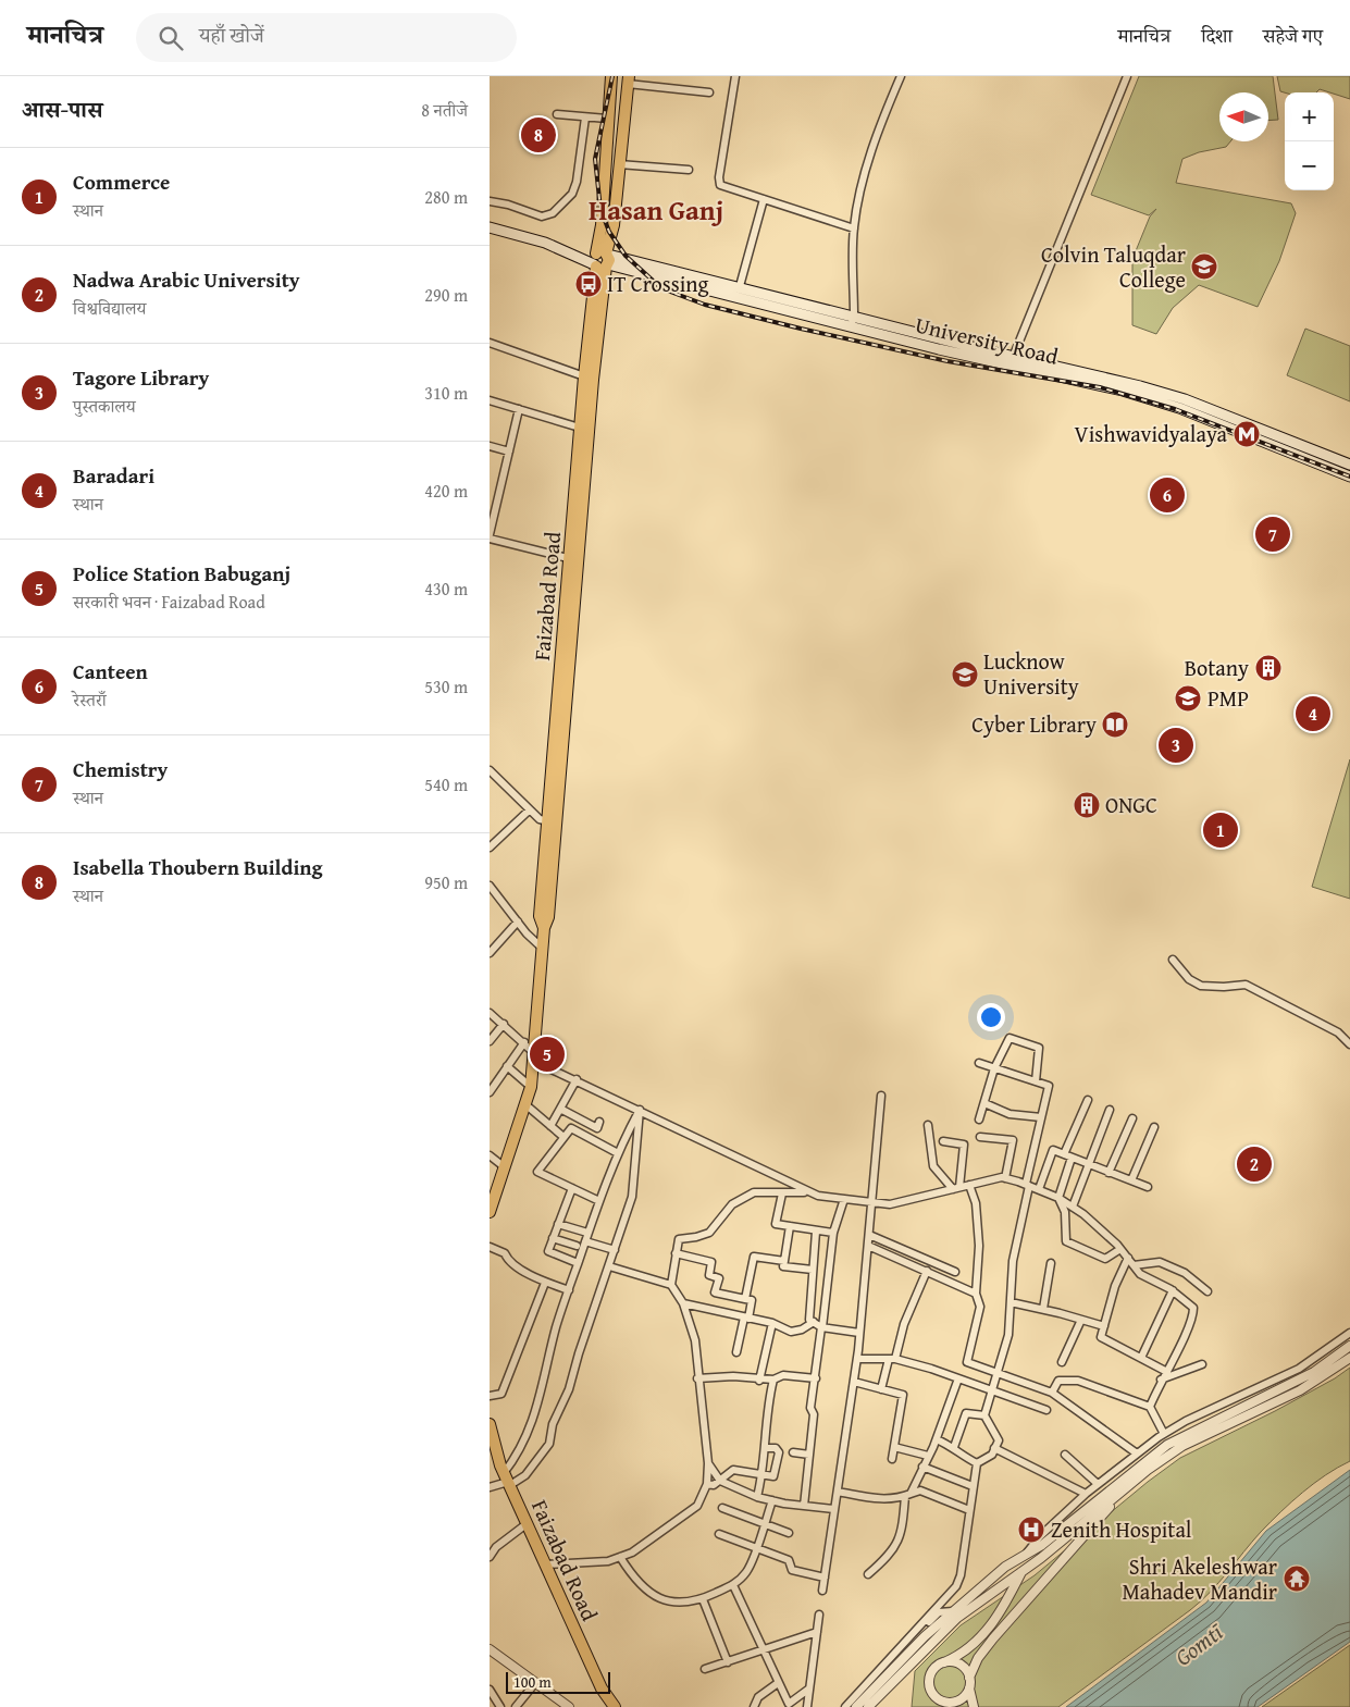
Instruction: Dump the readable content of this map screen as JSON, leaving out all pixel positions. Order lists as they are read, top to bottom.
{
  "streets": {
    "main road": ["University Road", "Faizabad Road"]
  },
  "crossings": [
    ["University Road", "Faizabad Road"]
  ],
  "districts": ["Hasan Ganj"],
  "water": ["Gomtī"],
  "places": {
    "school or university": ["Colvin Taluqdar College", "Lucknow University", "PMP"],
    "bus stop": ["IT Crossing"],
    "metro station": ["Vishwavidyalaya"],
    "building": ["Botany", "ONGC"],
    "library": ["Cyber Library"],
    "hospital": ["Zenith Hospital"],
    "temple": ["Shri Akeleshwar Mahadev Mandir"]
  },
  "scale_bar": "100 m",
  "north": "left",
  "page": {
    "header": "मानचित्र",
    "search": "यहाँ खोजें",
    "nav": ["मानचित्र", "दिशा", "सहेजे गए"],
    "heading": ["आस-पास", "8 नतीजे"],
    "map_buttons": ["+", "−"],
    "pins": [
      "8",
      "6",
      "7",
      "4",
      "3",
      "1",
      "5",
      "2"
    ],
    "list": [
      {
        "mark": "1",
        "name": "Commerce",
        "note": "स्थान",
        "value": "280 m"
      },
      {
        "mark": "2",
        "name": "Nadwa Arabic University",
        "note": "विश्वविद्यालय",
        "value": "290 m"
      },
      {
        "mark": "3",
        "name": "Tagore Library",
        "note": "पुस्तकालय",
        "value": "310 m"
      },
      {
        "mark": "4",
        "name": "Baradari",
        "note": "स्थान",
        "value": "420 m"
      },
      {
        "mark": "5",
        "name": "Police Station Babuganj",
        "note": "सरकारी भवन · Faizabad Road",
        "value": "430 m"
      },
      {
        "mark": "6",
        "name": "Canteen",
        "note": "रेस्तराँ",
        "value": "530 m"
      },
      {
        "mark": "7",
        "name": "Chemistry",
        "note": "स्थान",
        "value": "540 m"
      },
      {
        "mark": "8",
        "name": "Isabella Thoubern Building",
        "note": "स्थान",
        "value": "950 m"
      }
    ],
    "scale": "100 m"
  }
}
